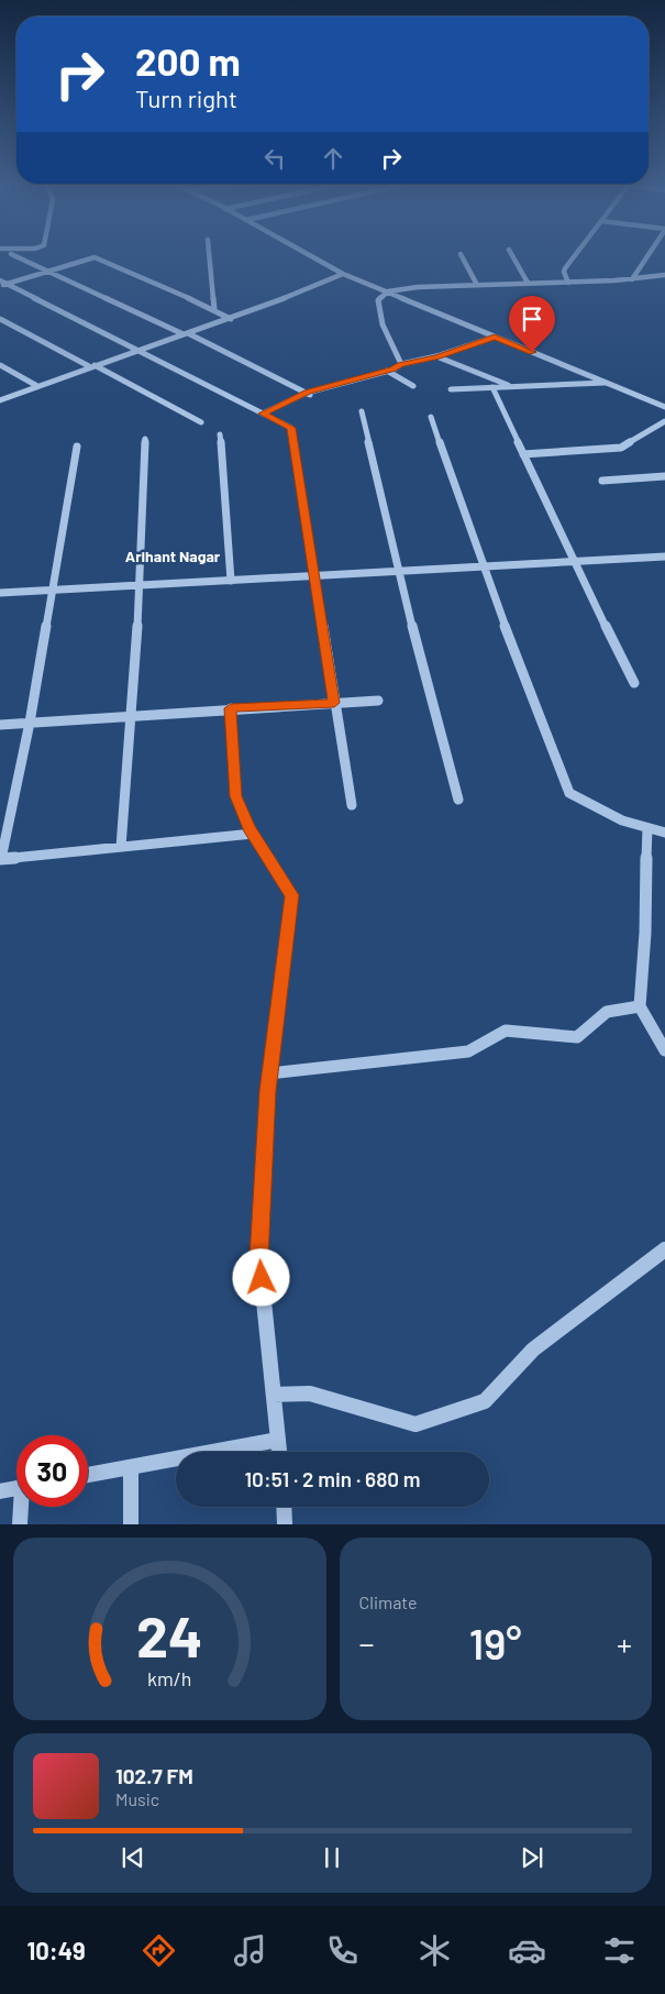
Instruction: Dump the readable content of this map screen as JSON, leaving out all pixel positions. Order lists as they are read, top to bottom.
{
  "districts": ["Arihant Nagar"],
  "page": {
    "turn": ["200 m", "Turn right"],
    "limit": "30",
    "trip": "10:51 · 2 min · 680 m",
    "tile": "Climate",
    "heat": ["−", "19°", "+"],
    "song": ["102.7 FM", "Music"],
    "tabs": "10:49",
    "gauge": ["24", "km/h"]
  }
}
